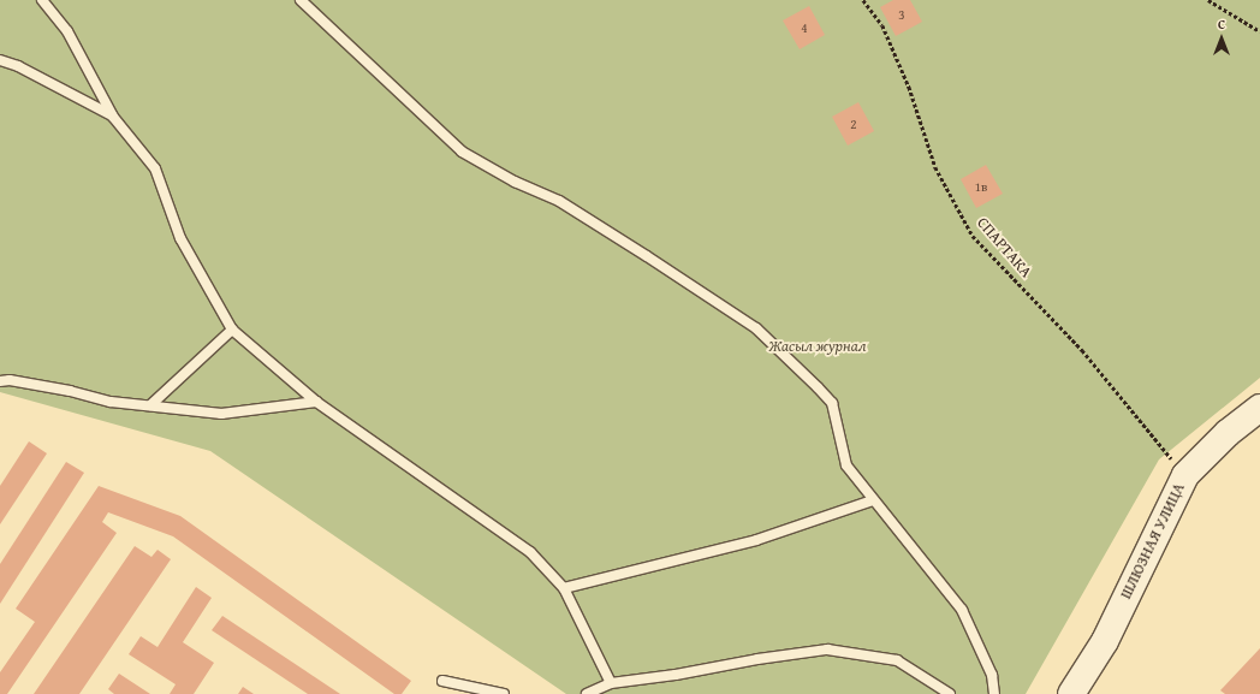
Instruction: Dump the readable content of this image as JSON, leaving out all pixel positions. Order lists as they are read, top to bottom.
{
  "streets": {
    "street": ["ШЛЮЗНАЯ УЛИЦА"],
    "path": ["СПАРТАКА"]
  },
  "crossings": [
    ["СПАРТАКА", "ШЛЮЗНАЯ УЛИЦА"]
  ],
  "parks": ["Жасыл журнал"],
  "house_numbers": [
    "3",
    "4",
    "2",
    "1в"
  ],
  "north": "top"
}
